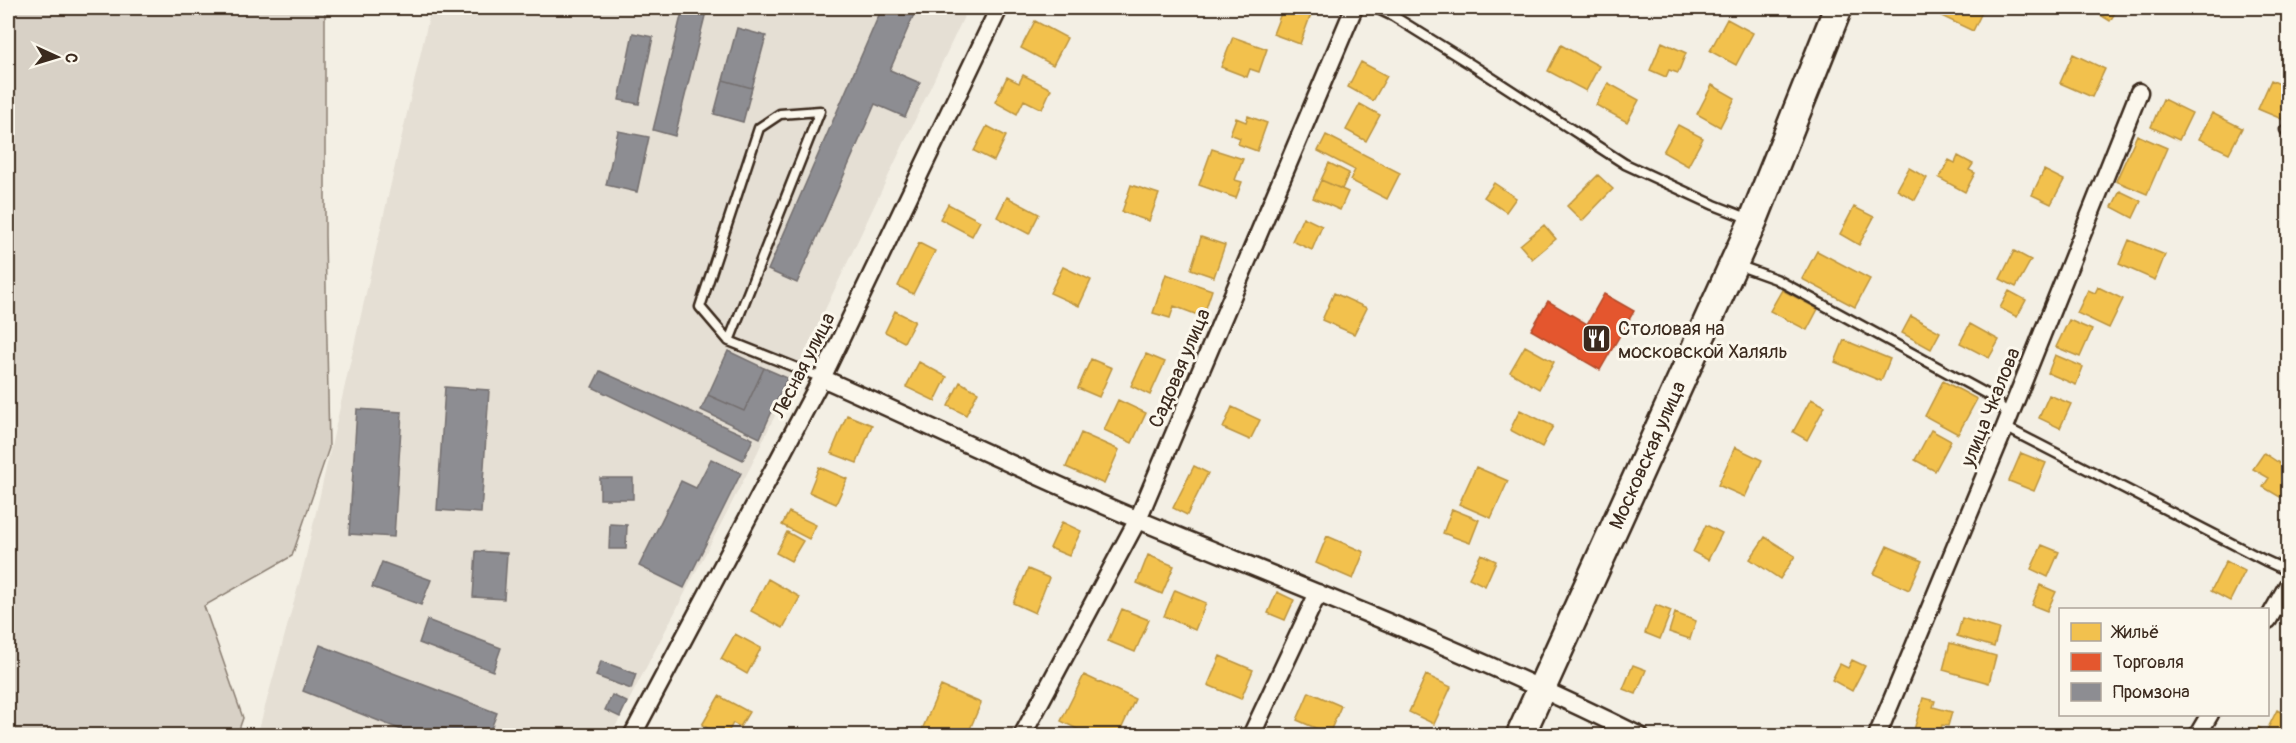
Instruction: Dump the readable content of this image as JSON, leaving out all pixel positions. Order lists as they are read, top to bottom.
{
  "streets": {
    "main road": ["Московская улица"],
    "street": ["Лесная улица", "Садовая улица", "улица Чкалова"]
  },
  "places": {
    "restaurant": ["Столовая на московской Халяль"]
  },
  "legend": ["Жильё", "Торговля", "Промзона"],
  "north": "right"
}
